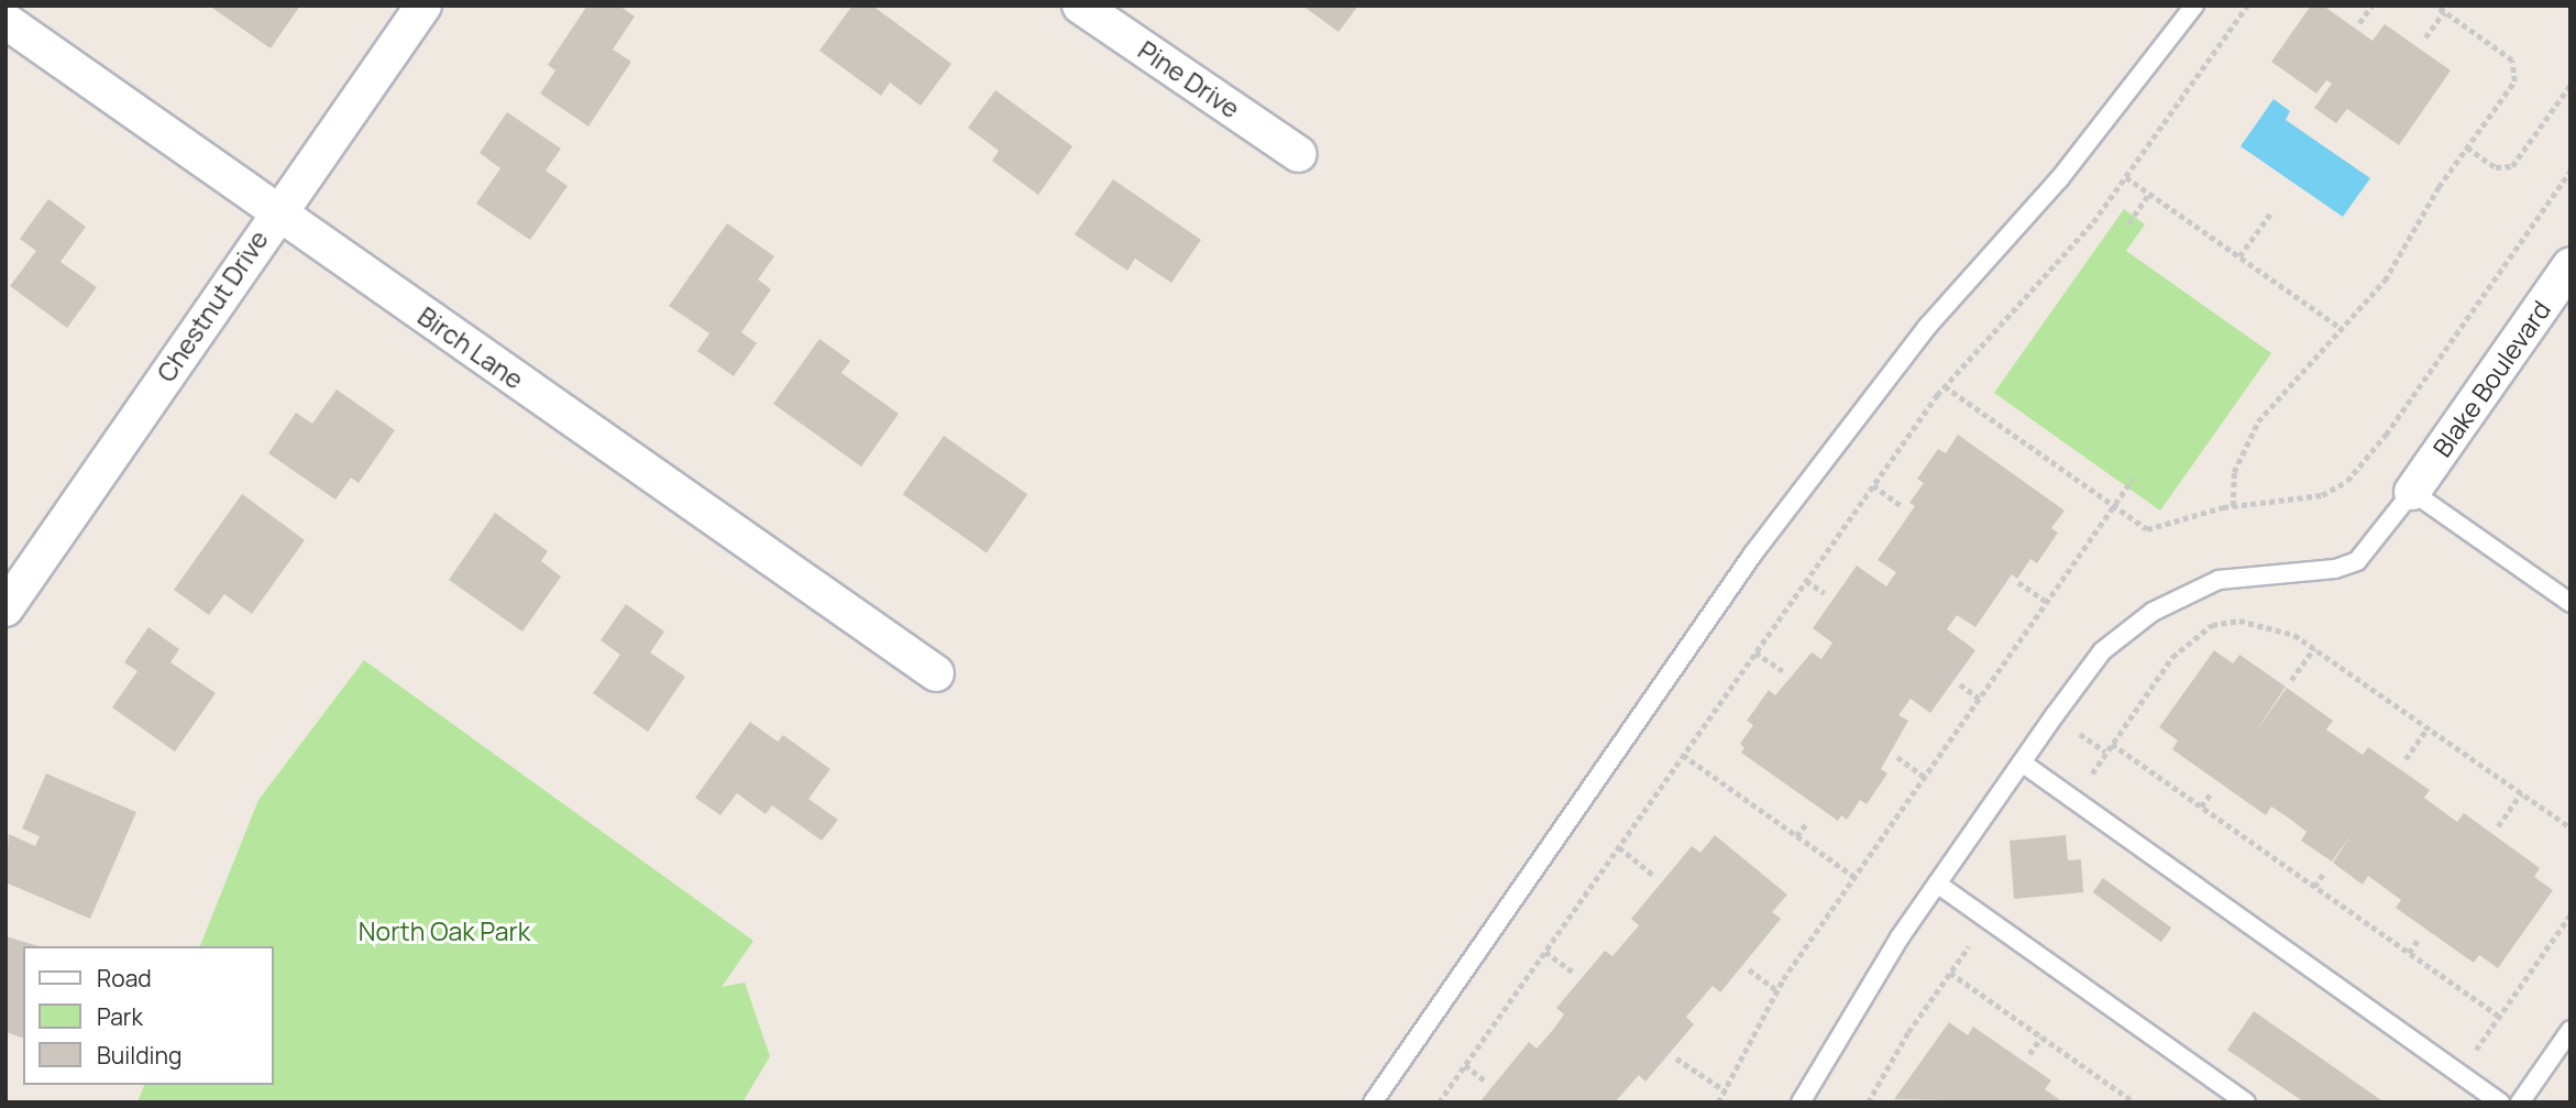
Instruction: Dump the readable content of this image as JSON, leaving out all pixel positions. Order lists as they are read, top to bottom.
{
  "streets": {
    "street": [
      "Pine Drive",
      "Chestnut Drive",
      "Birch Lane",
      "Blake Boulevard"
    ]
  },
  "crossings": [
    ["Chestnut Drive", "Birch Lane"]
  ],
  "parks": ["North Oak Park"],
  "legend": ["Road", "Park", "Building"]
}
